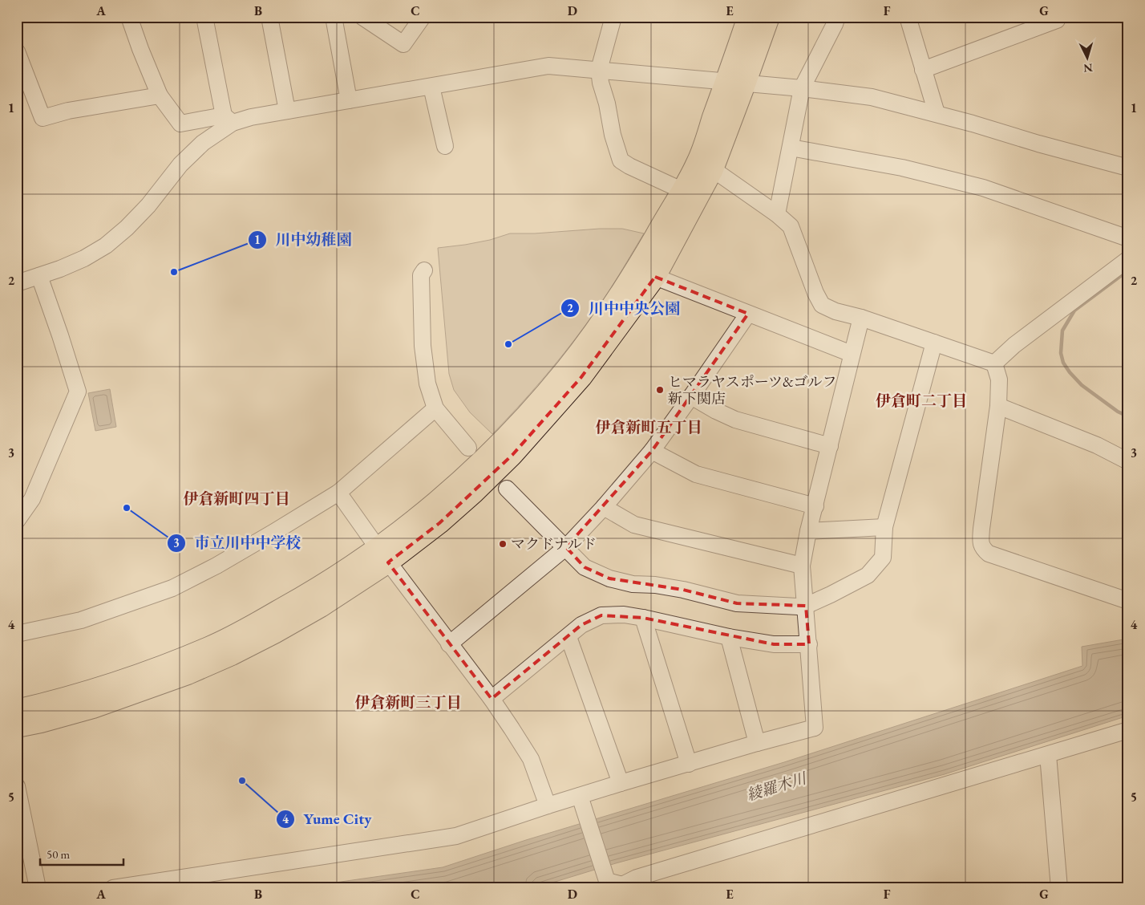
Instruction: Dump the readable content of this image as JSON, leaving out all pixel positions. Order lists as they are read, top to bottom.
{
  "districts": [
    "伊倉町二丁目",
    "伊倉新町五丁目",
    "伊倉新町四丁目",
    "伊倉新町三丁目"
  ],
  "water": ["綾羅木川"],
  "places": [
    "川中幼稚園",
    "川中中央公園",
    "ヒマラヤスポーツ&ゴルフ 新下関店",
    "市立川中中学校",
    "マクドナルド",
    "Yume City"
  ],
  "scale_bar": "50 m",
  "north": "bottom",
  "grid": {
    "columns": [
      "A",
      "B",
      "C",
      "D",
      "E",
      "F",
      "G"
    ],
    "rows": [
      "1",
      "2",
      "3",
      "4",
      "5"
    ]
  }
}
